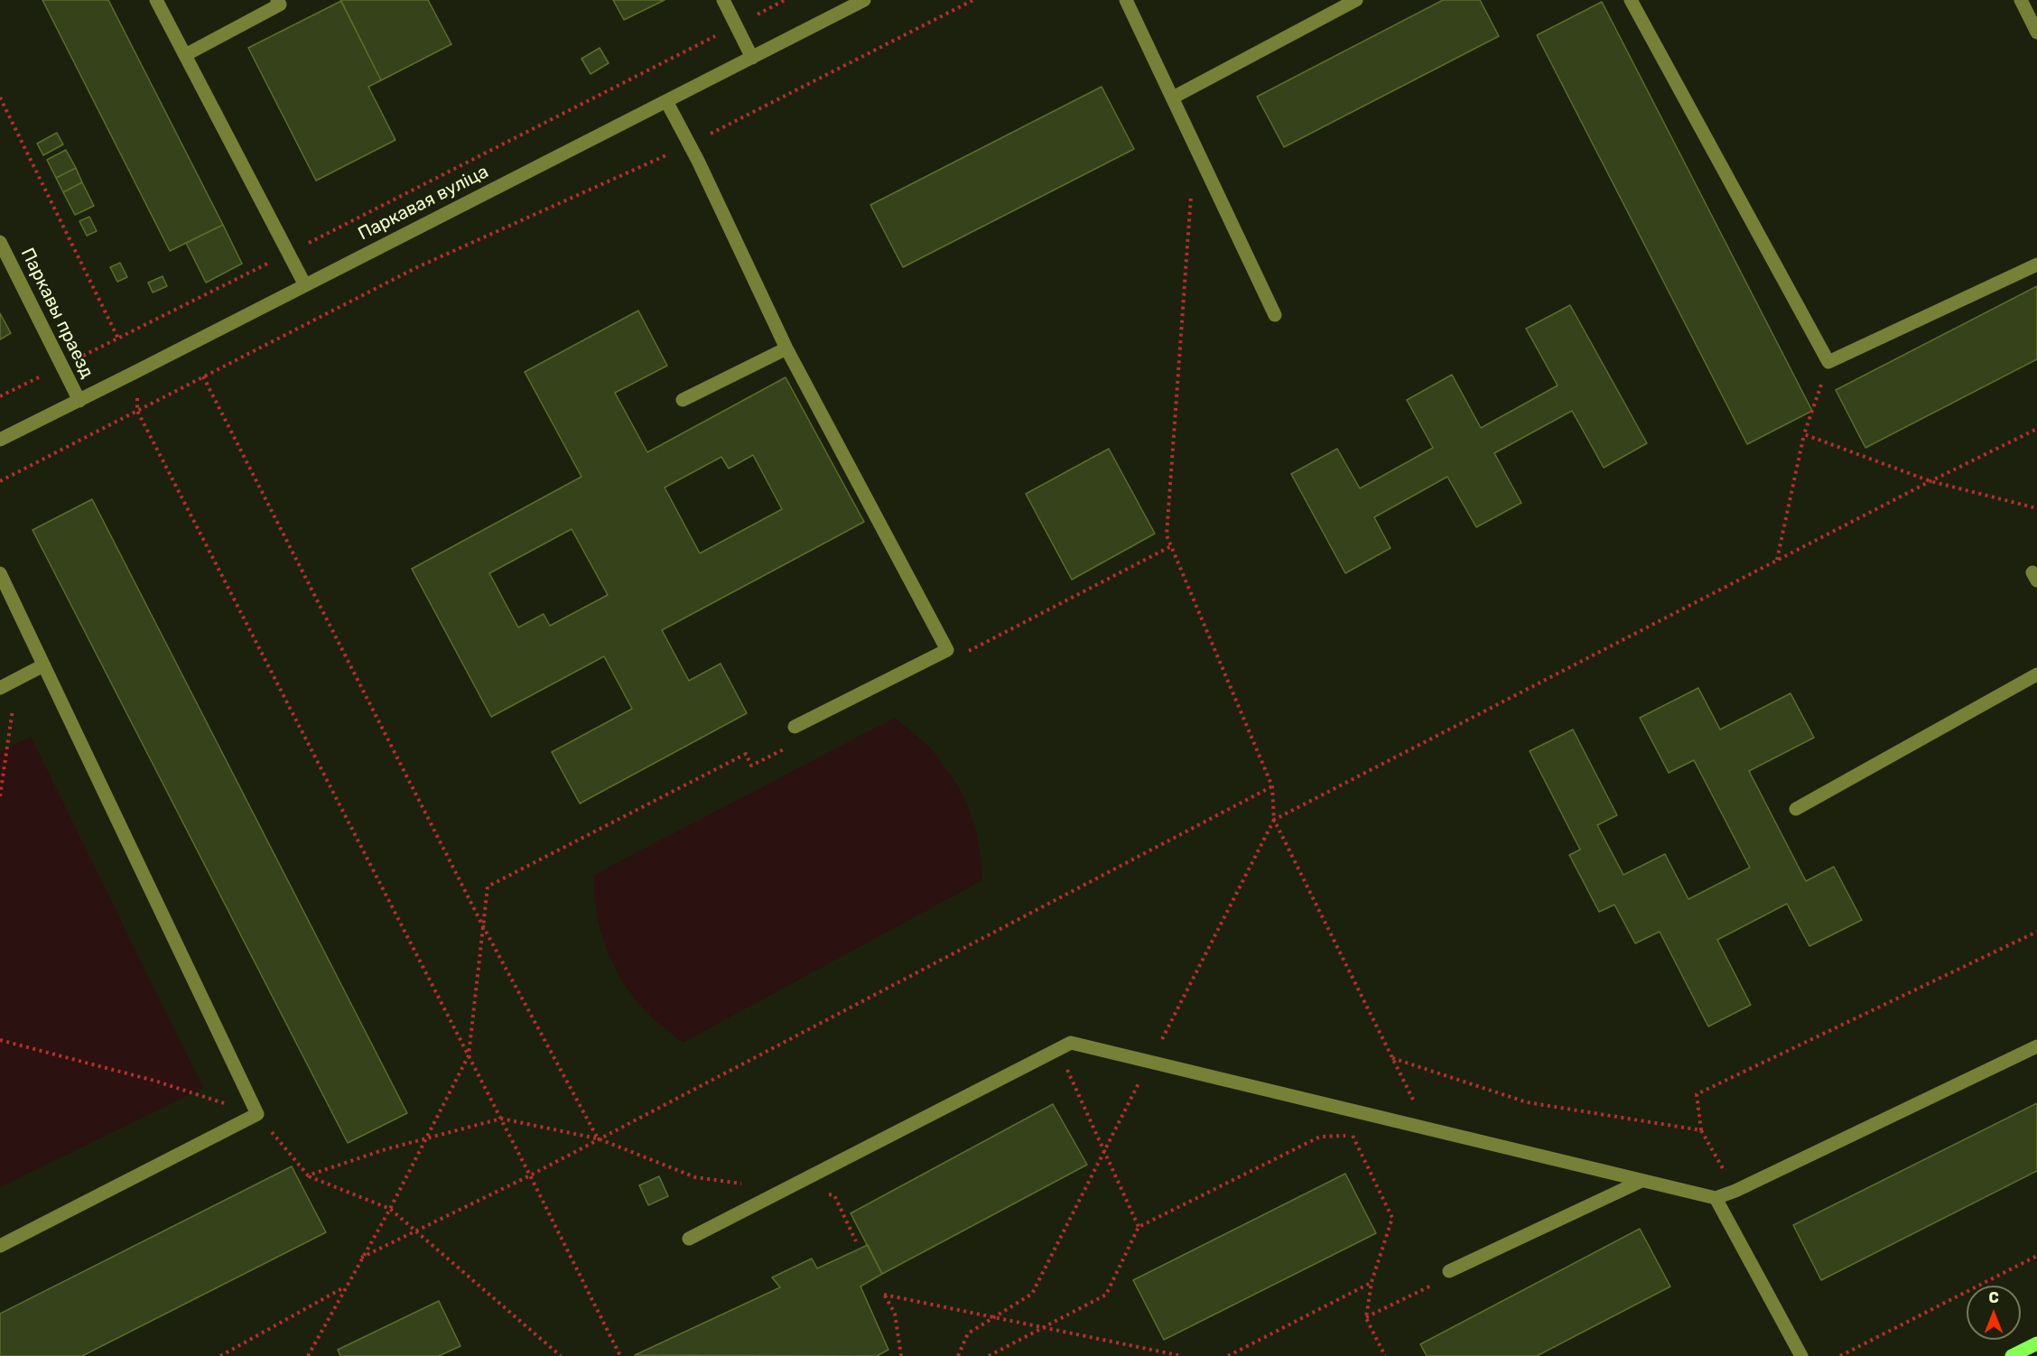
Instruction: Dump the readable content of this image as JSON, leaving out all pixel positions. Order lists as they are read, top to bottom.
{
  "streets": {
    "street": ["Паркавая вуліца", "Паркавы праезд"]
  },
  "crossings": [
    ["Паркавая вуліца", "Паркавы праезд"]
  ],
  "north": "top"
}
